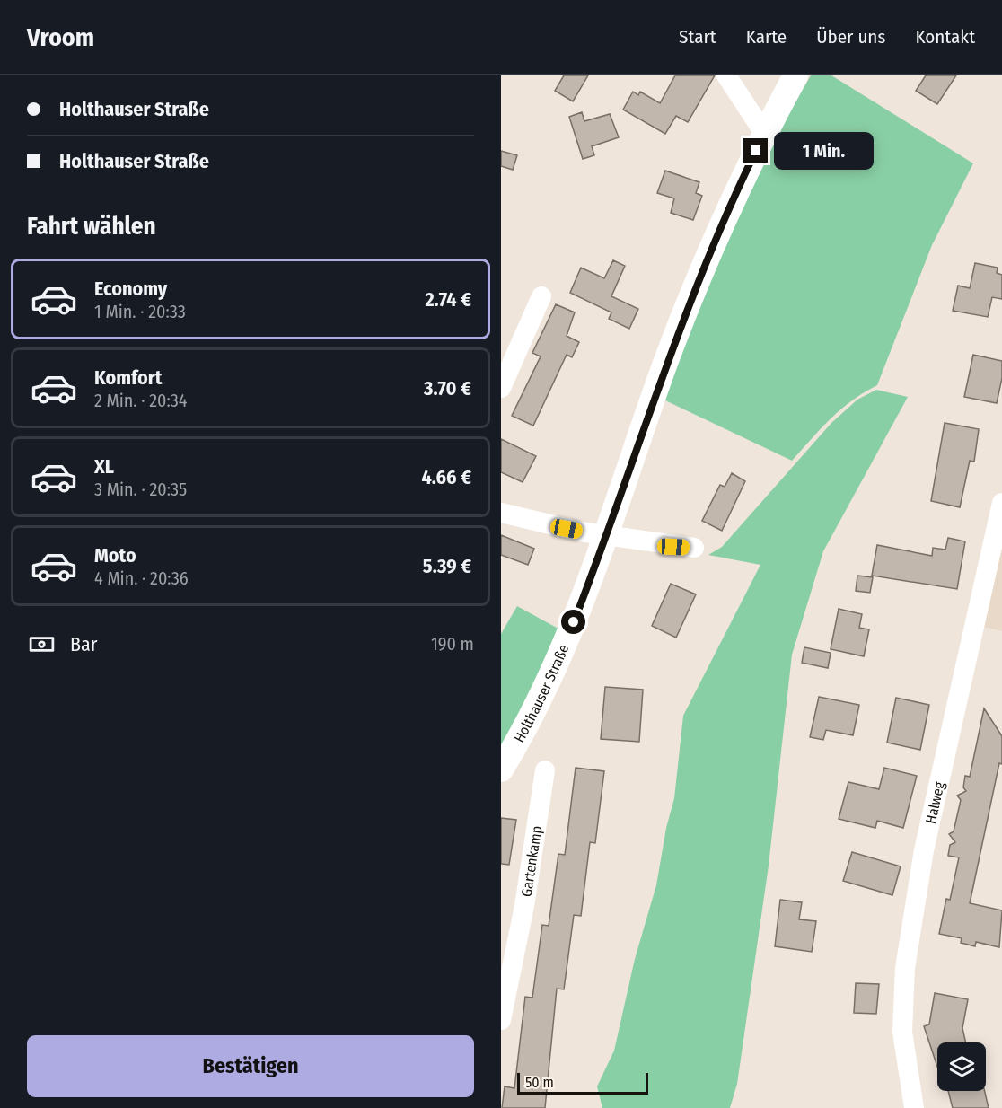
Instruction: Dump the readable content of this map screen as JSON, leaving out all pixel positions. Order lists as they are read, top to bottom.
{
  "streets": {
    "street": ["Holthauser Straße", "Halweg", "Gartenkamp"]
  },
  "scale_bar": "50 m",
  "page": {
    "header": "Vroom",
    "nav": [
      "Start",
      "Karte",
      "Über uns",
      "Kontakt"
    ],
    "banner": ["Holthauser Straße", "Holthauser Straße"],
    "bubble": "1 Min.",
    "heading": "Fahrt wählen",
    "list": [
      {
        "name": "Economy",
        "note": "1 Min. · 20:33",
        "value": "2.74 €"
      },
      {
        "name": "Komfort",
        "note": "2 Min. · 20:34",
        "value": "3.70 €"
      },
      {
        "name": "XL",
        "note": "3 Min. · 20:35",
        "value": "4.66 €"
      },
      {
        "name": "Moto",
        "note": "4 Min. · 20:36",
        "value": "5.39 €"
      }
    ],
    "pay": ["Bar", "190 m"],
    "buttons": "Bestätigen",
    "scale": "50 m"
  }
}
